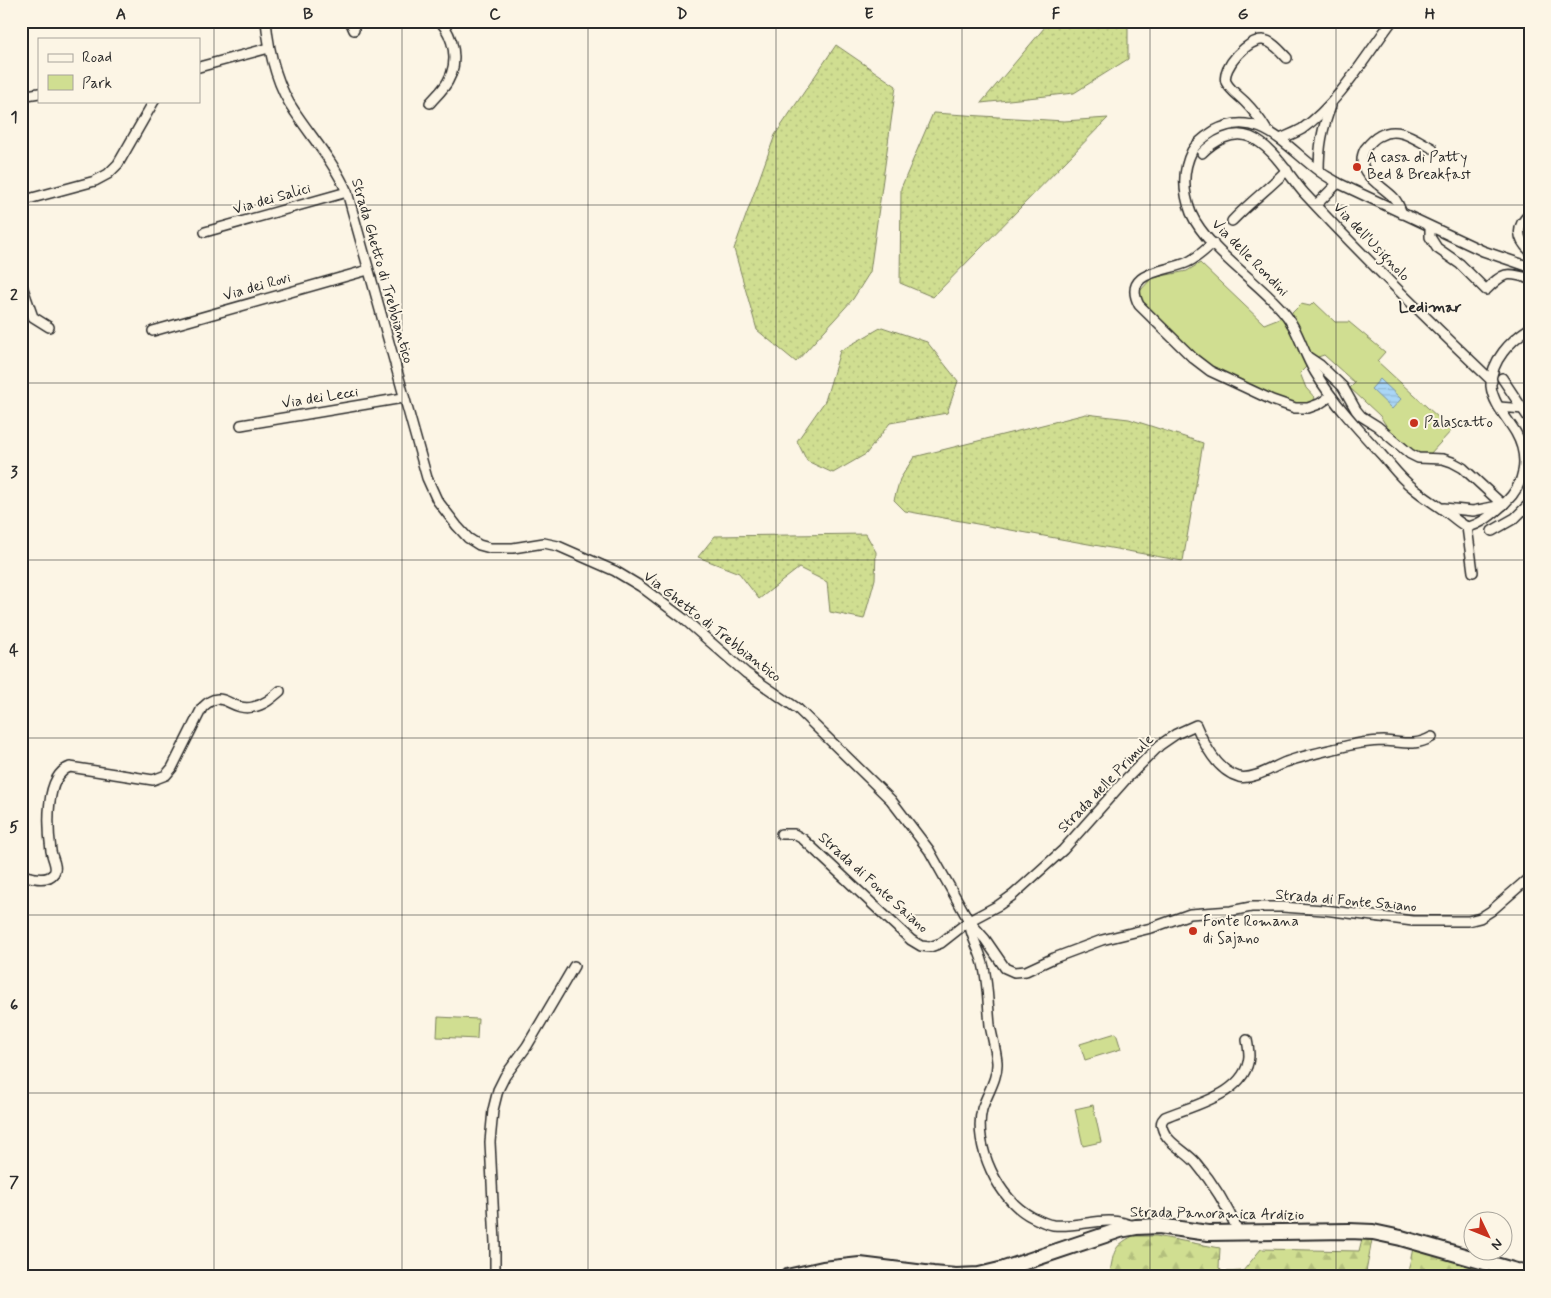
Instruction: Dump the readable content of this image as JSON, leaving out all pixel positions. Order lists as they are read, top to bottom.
{
  "streets": {
    "main road": ["Strada Panoramica Ardizio"],
    "street": [
      "Via dei Salici",
      "Via dell'Usignolo",
      "Via delle Rondini",
      "Strada Ghetto di Trebbiantico",
      "Via dei Rovi",
      "Via dei Lecci",
      "Via Ghetto di Trebbiantico",
      "Strada delle Primule",
      "Strada di Fonte Saiano"
    ]
  },
  "crossings": [
    ["Via dei Salici", "Strada Ghetto di Trebbiantico"],
    ["Via dell'Usignolo", "Via delle Rondini"],
    ["Strada Ghetto di Trebbiantico", "Via dei Rovi"],
    ["Strada Ghetto di Trebbiantico", "Via dei Lecci"],
    ["Strada Ghetto di Trebbiantico", "Via Ghetto di Trebbiantico"],
    ["Via dei Lecci", "Via Ghetto di Trebbiantico"],
    ["Via Ghetto di Trebbiantico", "Strada delle Primule"],
    ["Via Ghetto di Trebbiantico", "Strada di Fonte Saiano"],
    ["Strada delle Primule", "Strada di Fonte Saiano"]
  ],
  "districts": ["Ledimar"],
  "places": ["A casa di Patty Bed & Breakfast", "Palascatto", "Fonte Romana di Sajano"],
  "legend": ["Road", "Park"],
  "north": "bottom right",
  "grid": {
    "columns": [
      "A",
      "B",
      "C",
      "D",
      "E",
      "F",
      "G",
      "H"
    ],
    "rows": [
      "1",
      "2",
      "3",
      "4",
      "5",
      "6",
      "7"
    ]
  }
}
